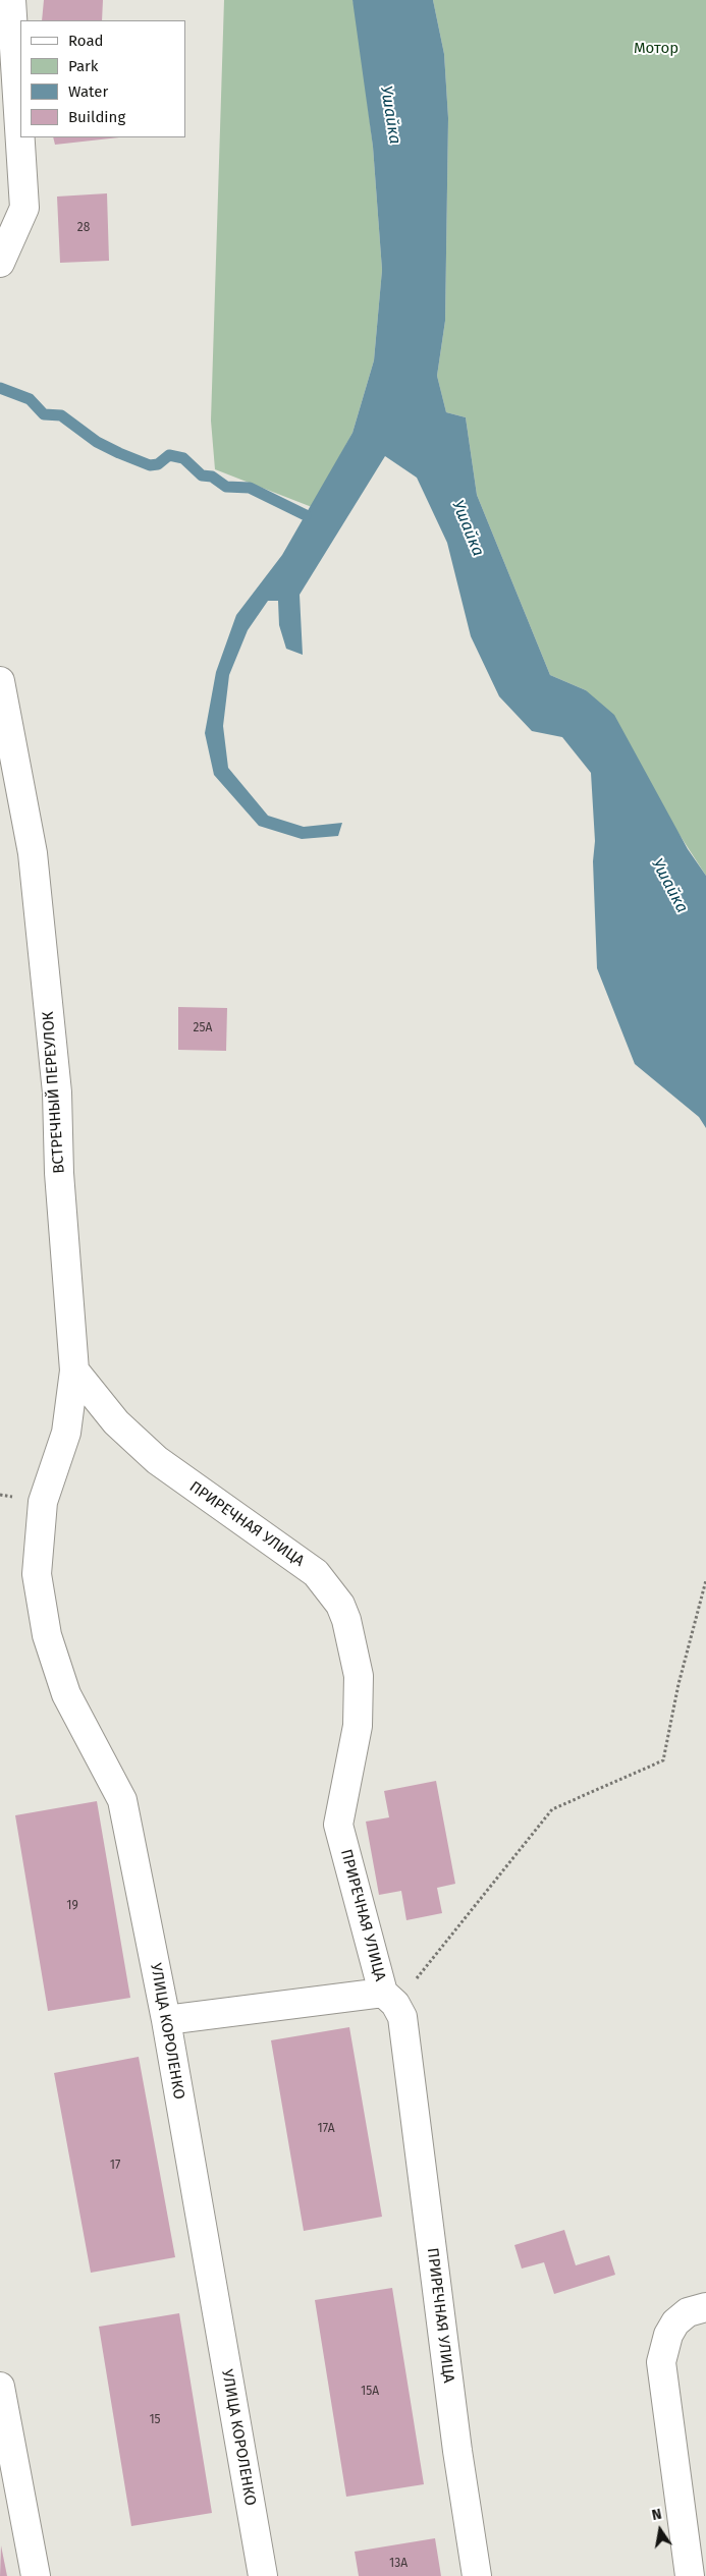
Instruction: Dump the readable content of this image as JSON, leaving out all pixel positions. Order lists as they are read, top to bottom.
{
  "streets": {
    "street": ["ВСТРЕЧНЫЙ ПЕРЕУЛОК", "ПРИРЕЧНАЯ УЛИЦА", "УЛИЦА КОРОЛЕНКО"]
  },
  "crossings": [
    ["ВСТРЕЧНЫЙ ПЕРЕУЛОК", "ПРИРЕЧНАЯ УЛИЦА"],
    ["ВСТРЕЧНЫЙ ПЕРЕУЛОК", "УЛИЦА КОРОЛЕНКО"]
  ],
  "water": ["Ушайка"],
  "parks": ["Мотор"],
  "house_numbers": [
    "28",
    "25А",
    "19",
    "17А",
    "17",
    "15А",
    "15",
    "13А"
  ],
  "legend": [
    "Road",
    "Park",
    "Water",
    "Building"
  ],
  "north": "top"
}
